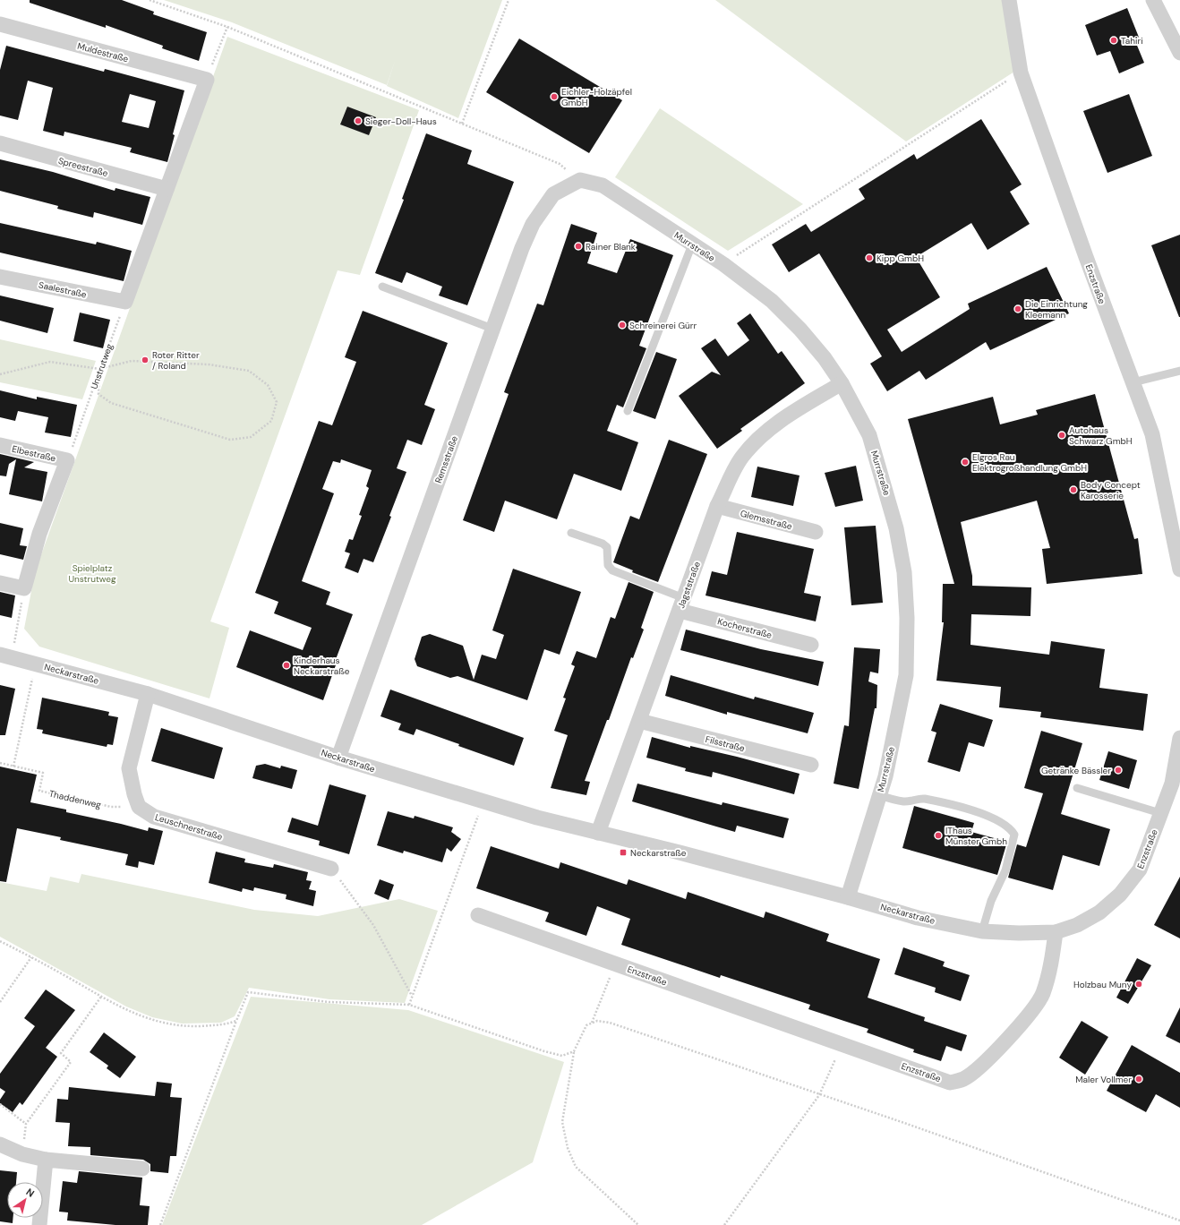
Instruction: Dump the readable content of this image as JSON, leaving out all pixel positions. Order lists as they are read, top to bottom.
{
  "streets": {
    "street": [
      "Muldestraße",
      "Spreestraße",
      "Murrstraße",
      "Enzstraße",
      "Saalestraße",
      "Elbestraße",
      "Remsstraße",
      "Glemsstraße",
      "Jagststraße",
      "Kocherstraße",
      "Neckarstraße",
      "Filsstraße",
      "Leuschnerstraße"
    ],
    "path": ["Unstrutweg", "Thaddenweg"]
  },
  "crossings": [
    ["Murrstraße", "Remsstraße"],
    ["Murrstraße", "Jagststraße"],
    ["Murrstraße", "Neckarstraße"],
    ["Enzstraße", "Neckarstraße"],
    ["Saalestraße", "Unstrutweg"],
    ["Unstrutweg", "Elbestraße"],
    ["Remsstraße", "Neckarstraße"],
    ["Glemsstraße", "Jagststraße"],
    ["Jagststraße", "Kocherstraße"],
    ["Jagststraße", "Neckarstraße"],
    ["Jagststraße", "Filsstraße"],
    ["Thaddenweg", "Leuschnerstraße"]
  ],
  "parks": ["Spielplatz Unstrutweg"],
  "places": {
    "other": [
      "Tahiri",
      "Eichler-Holzäpfel GmbH",
      "Sieger-Doll-Haus",
      "Rainer Blank",
      "Kipp GmbH",
      "Die Einrichtung Kleemann",
      "Schreinerei Gürr",
      "Roter Ritter / Roland",
      "Autohaus Schwarz GmbH",
      "Elgros Rau Elektrogroßhandlung GmbH",
      "Body Concept Karosserie",
      "Kinderhaus Neckarstraße",
      "Getränke Bässler",
      "IThaus Münster Gmbh",
      "Holzbau Muny",
      "Maler Vollmer"
    ],
    "transit": ["Neckarstraße"]
  },
  "north": "top right"
}
